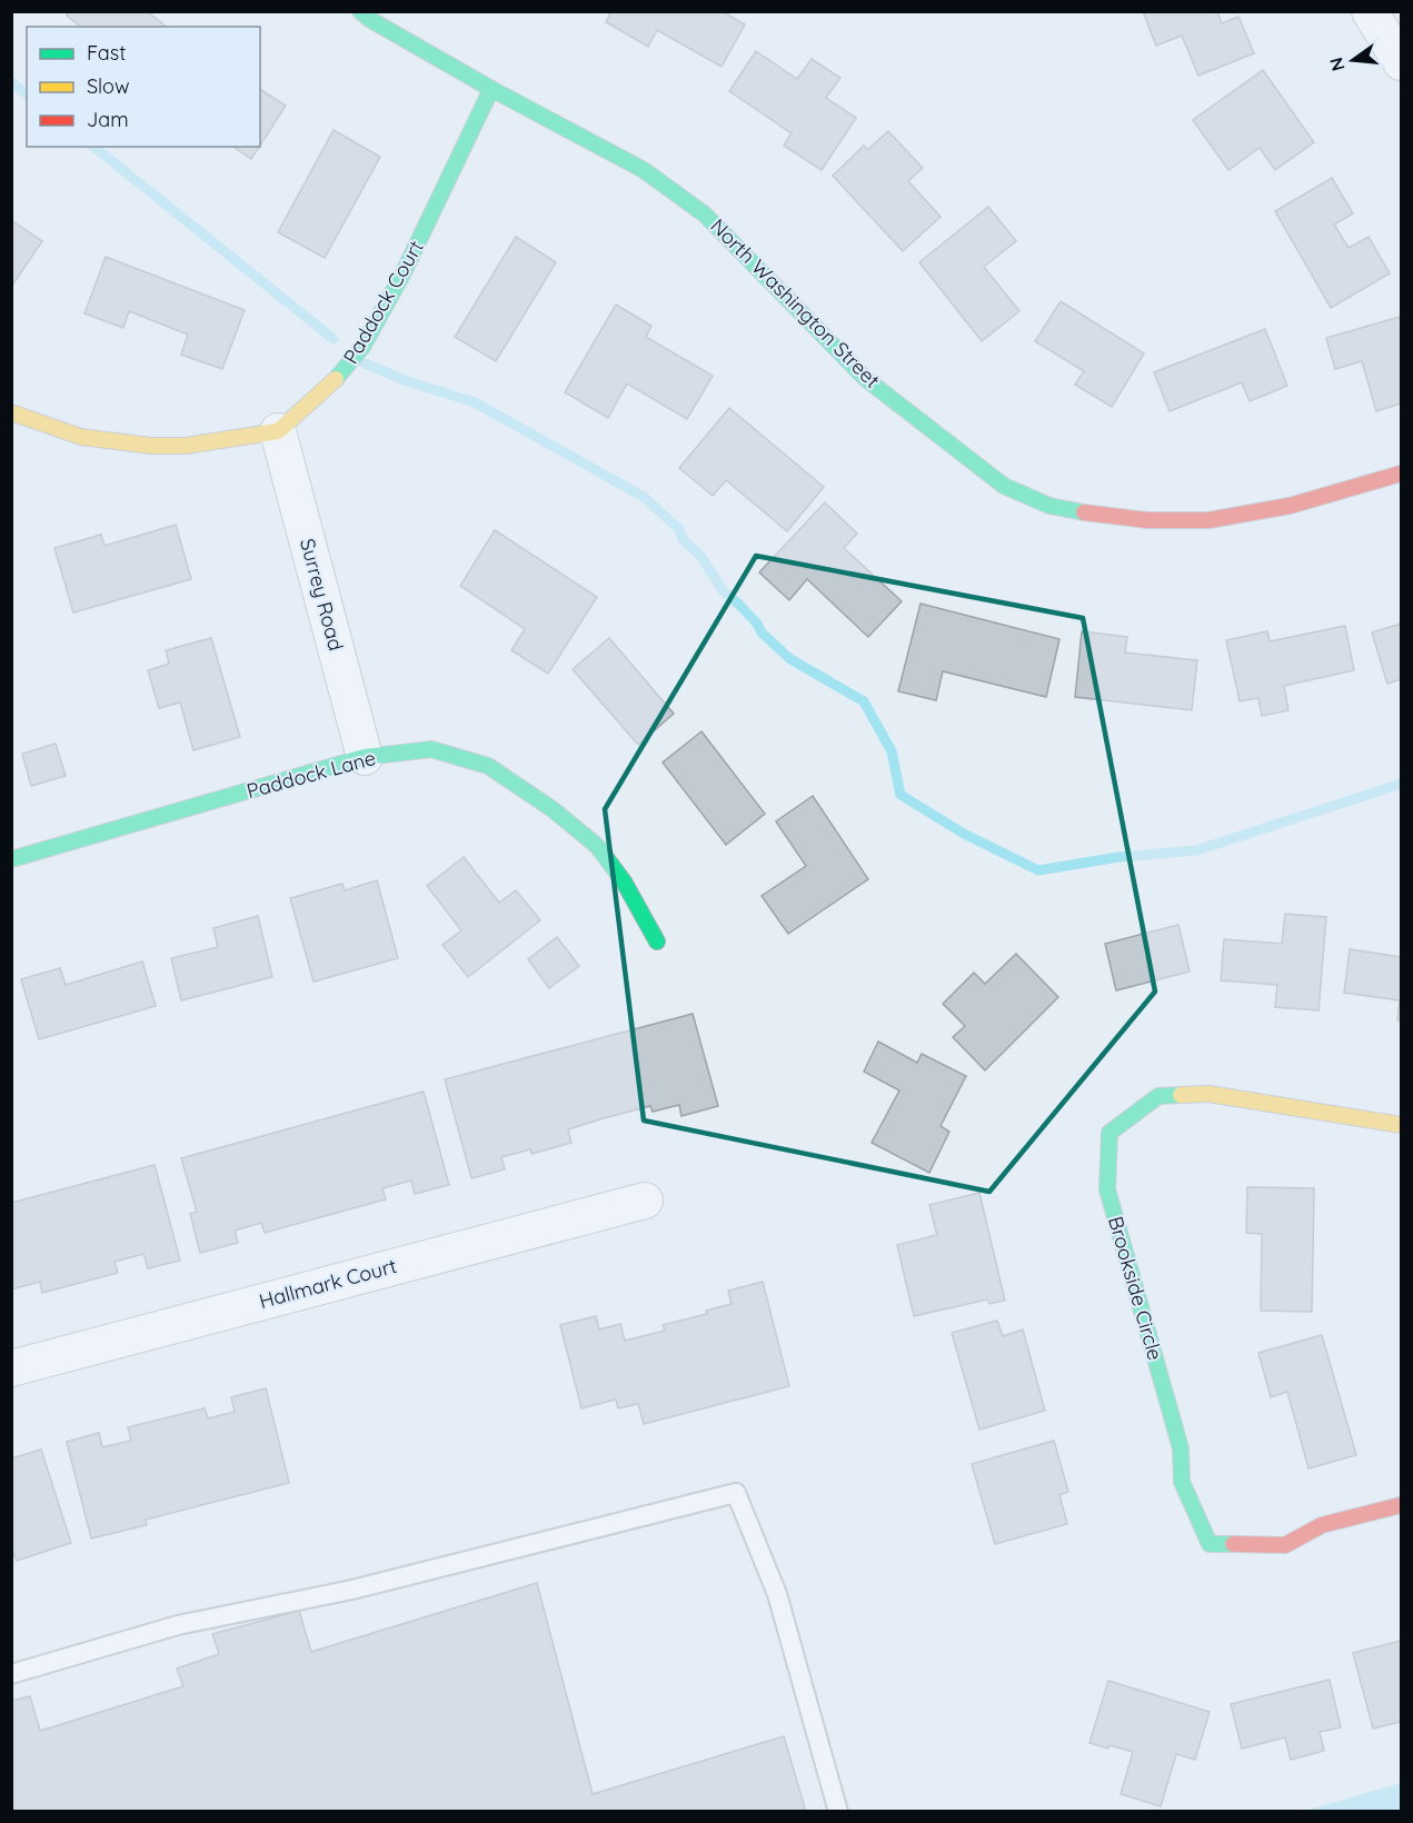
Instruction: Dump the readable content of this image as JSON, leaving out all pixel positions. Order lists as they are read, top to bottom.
{
  "streets": {
    "street": [
      "Paddock Court",
      "North Washington Street",
      "Surrey Road",
      "Paddock Lane",
      "Hallmark Court",
      "Brookside Circle"
    ]
  },
  "crossings": [
    ["Paddock Court", "North Washington Street"],
    ["Paddock Court", "Surrey Road"],
    ["Surrey Road", "Paddock Lane"]
  ],
  "legend": ["Fast", "Slow", "Jam"],
  "north": "left"
}
